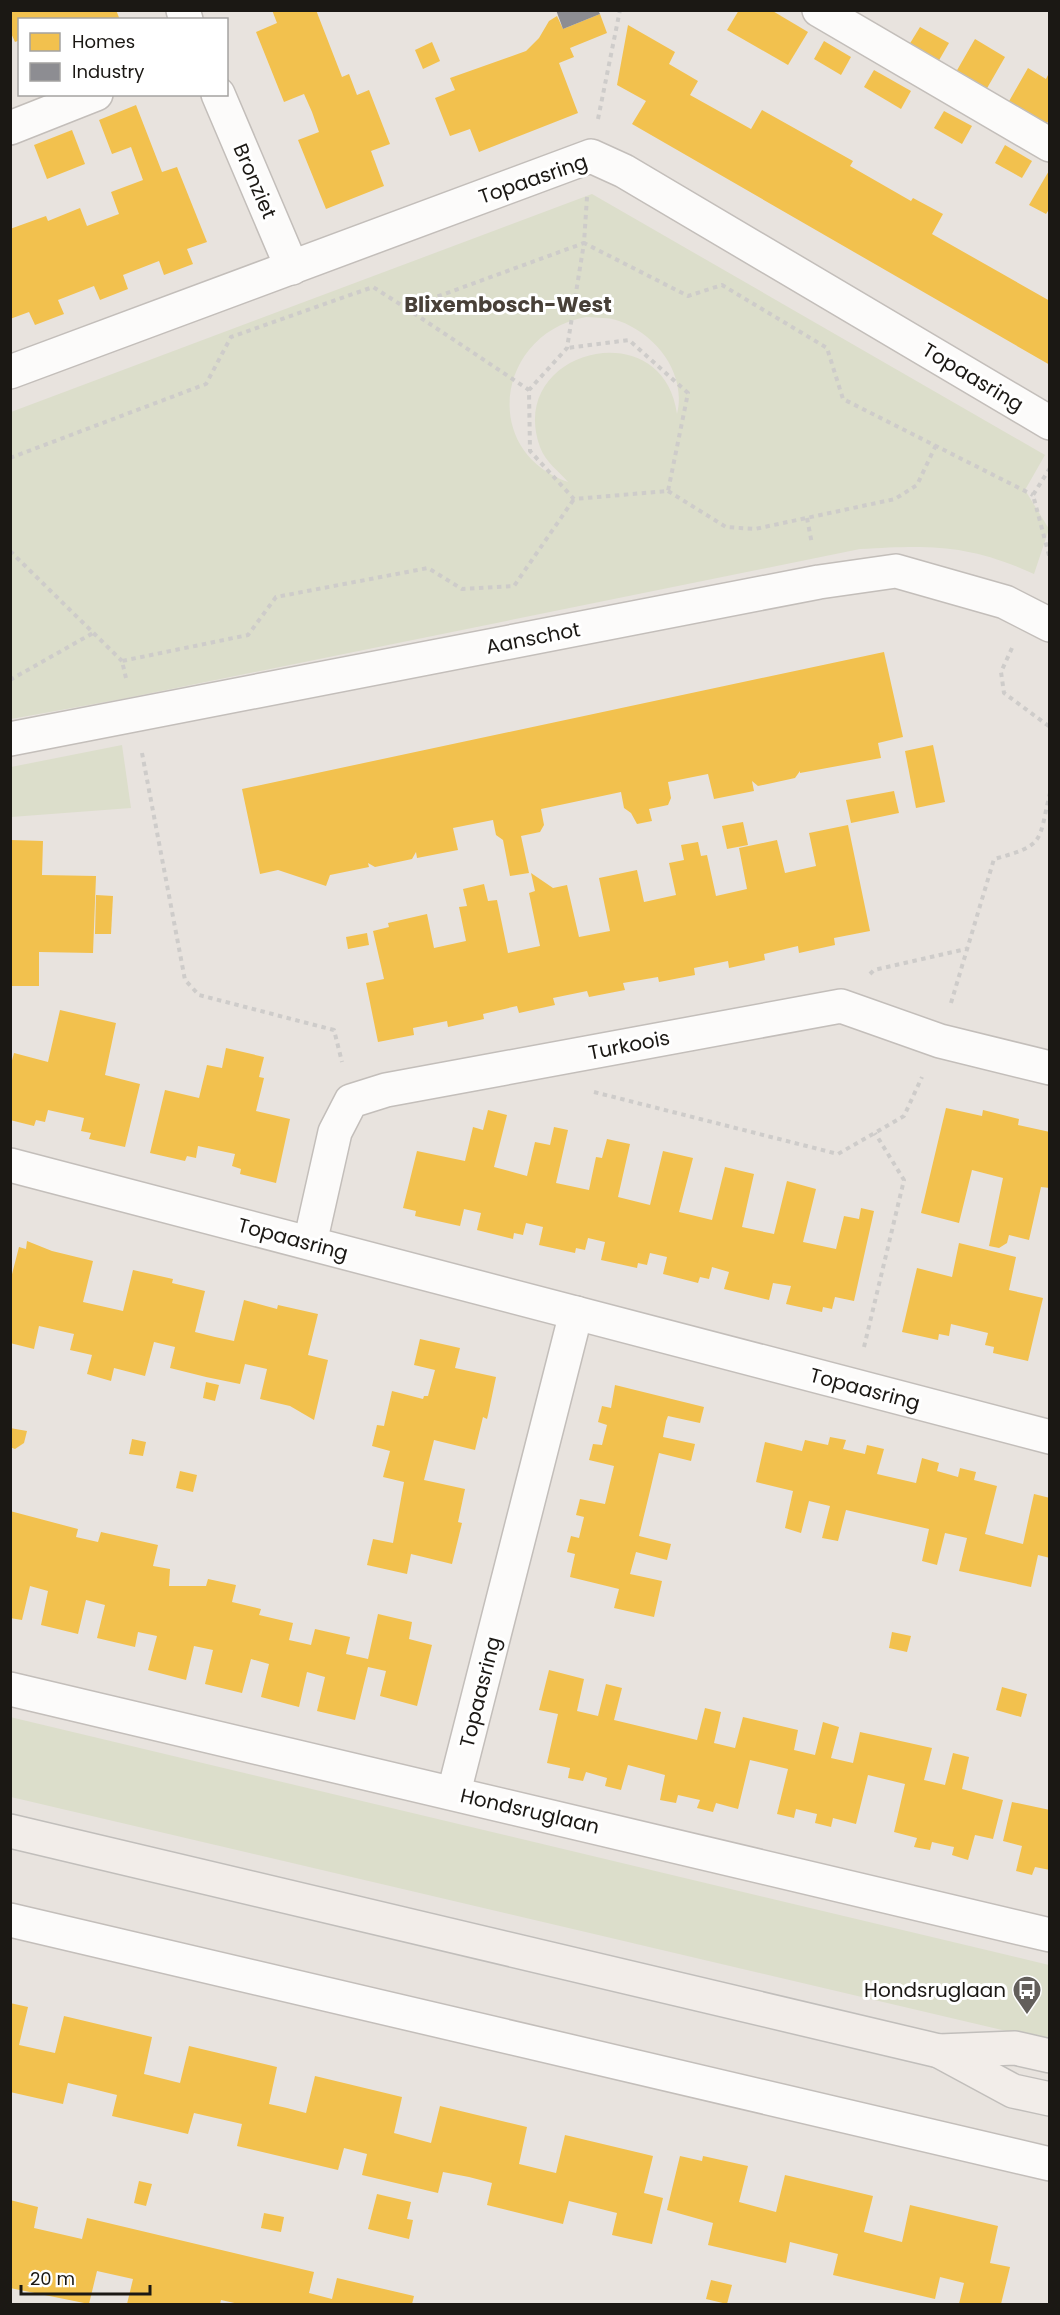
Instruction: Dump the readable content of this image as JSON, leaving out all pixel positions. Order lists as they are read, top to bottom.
{
  "streets": {
    "street": [
      "Topaasring",
      "Bronziet",
      "Aanschot",
      "Turkoois",
      "Hondsruglaan"
    ]
  },
  "crossings": [
    ["Topaasring", "Bronziet"],
    ["Topaasring", "Hondsruglaan"]
  ],
  "districts": ["Blixembosch-West"],
  "places": {
    "bus stop": ["Hondsruglaan"]
  },
  "legend": ["Homes", "Industry"],
  "scale_bar": "20 m"
}
